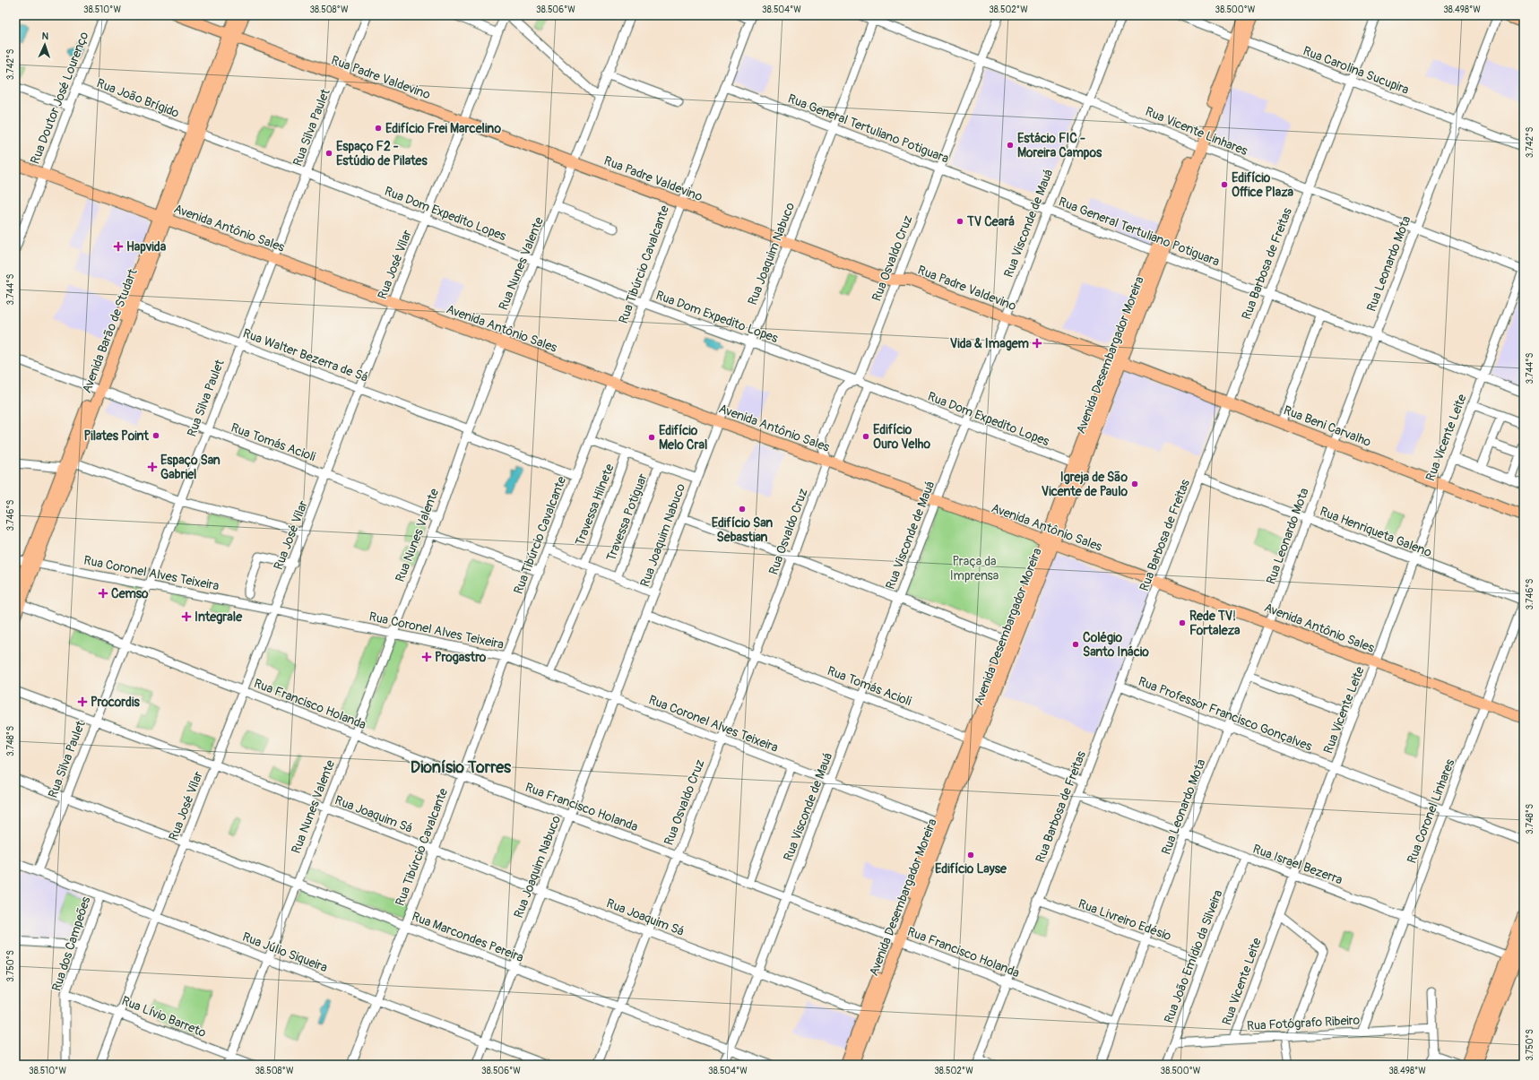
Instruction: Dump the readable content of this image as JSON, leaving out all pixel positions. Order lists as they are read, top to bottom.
{
  "streets": {
    "main road": [
      "Rua Padre Valdevino",
      "Avenida Antônio Sales",
      "Avenida Barão de Studart",
      "Avenida Desembargador Moreira",
      "Rua Beni Carvalho"
    ],
    "street": [
      "Rua Carolina Sucupira",
      "Rua Doutor José Lourenço",
      "Rua João Brígido",
      "Rua Silva Paulet",
      "Rua General Tertuliano Potiguara",
      "Rua Vicente Linhares",
      "Rua Dom Expedito Lopes",
      "Rua Visconde de Mauá",
      "Rua Joaquim Nabuco",
      "Rua Osvaldo Cruz",
      "Rua Nunes Valente",
      "Rua Barbosa de Freitas",
      "Rua Leonardo Mota",
      "Rua José Vilar",
      "Rua Tibúrcio Cavalcante",
      "Rua Walter Bezerra de Sá",
      "Rua Vicente Leite",
      "Rua Tomás Acioli",
      "Travessa Hilnete",
      "Travessa Potiguar",
      "Rua Henriqueta Galeno",
      "Rua Coronel Alves Teixeira",
      "Rua Francisco Holanda",
      "Rua Professor Francisco Gonçalves",
      "Rua Coronel Linhares",
      "Rua Joaquim Sá",
      "Rua Israel Bezerra",
      "Rua Livreiro Edésio",
      "Rua Marcondes Pereira",
      "Rua dos Campeões",
      "Rua Júlio Siqueira",
      "Rua João Emídio da Silveira",
      "Rua Lívio Barreto",
      "Rua Fotógrafo Ribeiro"
    ]
  },
  "crossings": [
    ["Rua Carolina Sucupira", "Rua Barbosa de Freitas"],
    ["Rua Carolina Sucupira", "Rua Leonardo Mota"],
    ["Rua Carolina Sucupira", "Avenida Desembargador Moreira"],
    ["Rua Padre Valdevino", "Rua Silva Paulet"],
    ["Rua Padre Valdevino", "Rua Visconde de Mauá"],
    ["Rua Padre Valdevino", "Rua Joaquim Nabuco"],
    ["Rua Padre Valdevino", "Rua Osvaldo Cruz"],
    ["Rua Padre Valdevino", "Rua Nunes Valente"],
    ["Rua Padre Valdevino", "Rua José Vilar"],
    ["Rua Padre Valdevino", "Rua Tibúrcio Cavalcante"],
    ["Rua Padre Valdevino", "Avenida Barão de Studart"],
    ["Rua Padre Valdevino", "Avenida Desembargador Moreira"],
    ["Rua Padre Valdevino", "Rua Beni Carvalho"],
    ["Rua Doutor José Lourenço", "Rua João Brígido"],
    ["Rua Doutor José Lourenço", "Avenida Antônio Sales"],
    ["Rua João Brígido", "Rua Dom Expedito Lopes"],
    ["Rua João Brígido", "Avenida Barão de Studart"],
    ["Rua Silva Paulet", "Rua Dom Expedito Lopes"],
    ["Rua Silva Paulet", "Avenida Antônio Sales"],
    ["Rua Silva Paulet", "Rua Walter Bezerra de Sá"],
    ["Rua Silva Paulet", "Rua Tomás Acioli"],
    ["Rua Silva Paulet", "Rua Coronel Alves Teixeira"],
    ["Rua Silva Paulet", "Rua Francisco Holanda"],
    ["Rua Silva Paulet", "Rua Joaquim Sá"],
    ["Rua Silva Paulet", "Rua Marcondes Pereira"],
    ["Rua Silva Paulet", "Rua Júlio Siqueira"],
    ["Rua General Tertuliano Potiguara", "Rua Visconde de Mauá"],
    ["Rua General Tertuliano Potiguara", "Rua Joaquim Nabuco"],
    ["Rua General Tertuliano Potiguara", "Rua Osvaldo Cruz"],
    ["Rua General Tertuliano Potiguara", "Rua Barbosa de Freitas"],
    ["Rua General Tertuliano Potiguara", "Rua Leonardo Mota"],
    ["Rua General Tertuliano Potiguara", "Rua Tibúrcio Cavalcante"],
    ["Rua General Tertuliano Potiguara", "Avenida Desembargador Moreira"],
    ["Rua General Tertuliano Potiguara", "Rua Vicente Leite"],
    ["Rua Vicente Linhares", "Rua Visconde de Mauá"],
    ["Rua Vicente Linhares", "Rua Joaquim Nabuco"],
    ["Rua Vicente Linhares", "Rua Osvaldo Cruz"],
    ["Rua Vicente Linhares", "Rua Barbosa de Freitas"],
    ["Rua Vicente Linhares", "Rua Leonardo Mota"],
    ["Rua Vicente Linhares", "Avenida Desembargador Moreira"],
    ["Rua Vicente Linhares", "Rua Vicente Leite"],
    ["Rua Dom Expedito Lopes", "Rua Visconde de Mauá"],
    ["Rua Dom Expedito Lopes", "Rua Joaquim Nabuco"],
    ["Rua Dom Expedito Lopes", "Rua Osvaldo Cruz"],
    ["Rua Dom Expedito Lopes", "Rua Nunes Valente"],
    ["Rua Dom Expedito Lopes", "Rua José Vilar"],
    ["Rua Dom Expedito Lopes", "Rua Tibúrcio Cavalcante"],
    ["Rua Dom Expedito Lopes", "Avenida Barão de Studart"],
    ["Rua Dom Expedito Lopes", "Avenida Desembargador Moreira"],
    ["Rua Visconde de Mauá", "Avenida Antônio Sales"],
    ["Rua Visconde de Mauá", "Rua Tomás Acioli"],
    ["Rua Visconde de Mauá", "Rua Coronel Alves Teixeira"],
    ["Rua Visconde de Mauá", "Rua Francisco Holanda"],
    ["Rua Visconde de Mauá", "Rua Joaquim Sá"],
    ["Rua Visconde de Mauá", "Rua Marcondes Pereira"],
    ["Avenida Antônio Sales", "Rua Joaquim Nabuco"],
    ["Avenida Antônio Sales", "Rua Osvaldo Cruz"],
    ["Avenida Antônio Sales", "Rua Nunes Valente"],
    ["Avenida Antônio Sales", "Rua Barbosa de Freitas"],
    ["Avenida Antônio Sales", "Rua Leonardo Mota"],
    ["Avenida Antônio Sales", "Rua José Vilar"],
    ["Avenida Antônio Sales", "Rua Tibúrcio Cavalcante"],
    ["Avenida Antônio Sales", "Avenida Barão de Studart"],
    ["Avenida Antônio Sales", "Avenida Desembargador Moreira"],
    ["Avenida Antônio Sales", "Rua Vicente Leite"],
    ["Avenida Antônio Sales", "Rua Coronel Linhares"],
    ["Rua Joaquim Nabuco", "Rua Tomás Acioli"],
    ["Rua Joaquim Nabuco", "Rua Coronel Alves Teixeira"],
    ["Rua Joaquim Nabuco", "Rua Francisco Holanda"],
    ["Rua Joaquim Nabuco", "Rua Joaquim Sá"],
    ["Rua Joaquim Nabuco", "Rua Marcondes Pereira"],
    ["Rua Joaquim Nabuco", "Rua Júlio Siqueira"],
    ["Rua Osvaldo Cruz", "Rua Tomás Acioli"],
    ["Rua Osvaldo Cruz", "Rua Coronel Alves Teixeira"],
    ["Rua Osvaldo Cruz", "Rua Francisco Holanda"],
    ["Rua Osvaldo Cruz", "Rua Joaquim Sá"],
    ["Rua Osvaldo Cruz", "Rua Marcondes Pereira"],
    ["Rua Nunes Valente", "Rua Walter Bezerra de Sá"],
    ["Rua Nunes Valente", "Rua Tomás Acioli"],
    ["Rua Nunes Valente", "Rua Coronel Alves Teixeira"],
    ["Rua Nunes Valente", "Rua Francisco Holanda"],
    ["Rua Nunes Valente", "Rua Joaquim Sá"],
    ["Rua Nunes Valente", "Rua Marcondes Pereira"],
    ["Rua Nunes Valente", "Rua Júlio Siqueira"],
    ["Rua Nunes Valente", "Rua Lívio Barreto"],
    ["Rua Barbosa de Freitas", "Rua Beni Carvalho"],
    ["Rua Barbosa de Freitas", "Rua Tomás Acioli"],
    ["Rua Barbosa de Freitas", "Rua Henriqueta Galeno"],
    ["Rua Barbosa de Freitas", "Rua Francisco Holanda"],
    ["Rua Barbosa de Freitas", "Rua Professor Francisco Gonçalves"],
    ["Rua Barbosa de Freitas", "Rua Israel Bezerra"],
    ["Rua Barbosa de Freitas", "Rua Livreiro Edésio"],
    ["Rua Leonardo Mota", "Rua Beni Carvalho"],
    ["Rua Leonardo Mota", "Rua Henriqueta Galeno"],
    ["Rua Leonardo Mota", "Rua Francisco Holanda"],
    ["Rua Leonardo Mota", "Rua Professor Francisco Gonçalves"],
    ["Rua Leonardo Mota", "Rua Israel Bezerra"],
    ["Rua Leonardo Mota", "Rua Livreiro Edésio"],
    ["Rua José Vilar", "Rua Walter Bezerra de Sá"],
    ["Rua José Vilar", "Rua Tomás Acioli"],
    ["Rua José Vilar", "Rua Coronel Alves Teixeira"],
    ["Rua José Vilar", "Rua Francisco Holanda"],
    ["Rua José Vilar", "Rua Joaquim Sá"],
    ["Rua José Vilar", "Rua Marcondes Pereira"],
    ["Rua José Vilar", "Rua Júlio Siqueira"],
    ["Rua José Vilar", "Rua Lívio Barreto"],
    ["Rua Tibúrcio Cavalcante", "Rua Walter Bezerra de Sá"],
    ["Rua Tibúrcio Cavalcante", "Rua Coronel Alves Teixeira"],
    ["Rua Tibúrcio Cavalcante", "Rua Francisco Holanda"],
    ["Rua Tibúrcio Cavalcante", "Rua Joaquim Sá"],
    ["Rua Tibúrcio Cavalcante", "Rua Marcondes Pereira"],
    ["Rua Tibúrcio Cavalcante", "Rua Júlio Siqueira"],
    ["Avenida Barão de Studart", "Rua Walter Bezerra de Sá"],
    ["Avenida Barão de Studart", "Rua Tomás Acioli"],
    ["Avenida Barão de Studart", "Rua Coronel Alves Teixeira"],
    ["Avenida Barão de Studart", "Rua Francisco Holanda"],
    ["Avenida Desembargador Moreira", "Rua Beni Carvalho"],
    ["Avenida Desembargador Moreira", "Rua Tomás Acioli"],
    ["Avenida Desembargador Moreira", "Rua Coronel Alves Teixeira"],
    ["Avenida Desembargador Moreira", "Rua Francisco Holanda"],
    ["Avenida Desembargador Moreira", "Rua Joaquim Sá"],
    ["Rua Beni Carvalho", "Rua Vicente Leite"],
    ["Rua Vicente Leite", "Rua Henriqueta Galeno"],
    ["Rua Vicente Leite", "Rua Professor Francisco Gonçalves"],
    ["Rua Vicente Leite", "Rua Israel Bezerra"],
    ["Rua Vicente Leite", "Rua Fotógrafo Ribeiro"],
    ["Rua Henriqueta Galeno", "Rua Coronel Linhares"],
    ["Rua Professor Francisco Gonçalves", "Rua Coronel Linhares"],
    ["Rua Coronel Linhares", "Rua Israel Bezerra"],
    ["Rua Coronel Linhares", "Rua Fotógrafo Ribeiro"],
    ["Rua Israel Bezerra", "Rua João Emídio da Silveira"],
    ["Rua Livreiro Edésio", "Rua João Emídio da Silveira"],
    ["Rua dos Campeões", "Rua Júlio Siqueira"],
    ["Rua dos Campeões", "Rua Lívio Barreto"],
    ["Rua João Emídio da Silveira", "Rua Fotógrafo Ribeiro"]
  ],
  "districts": ["Dionísio Torres"],
  "parks": ["Praça da Imprensa"],
  "places": {
    "other": [
      "Edifício Frei Marcelino",
      "Estácio FIC - Moreira Campos",
      "Espaço F2 - Estúdio de Pilates",
      "Edifício Office Plaza",
      "TV Ceará",
      "Pilates Point",
      "Edifício Ouro Velho",
      "Edifício Melo Cral",
      "Igreja de São Vicente de Paulo",
      "Edifício San Sebastian",
      "Rede TV! Fortaleza",
      "Colégio Santo Inácio",
      "Edifício Layse"
    ],
    "health": [
      "Hapvida",
      "Vida & Imagem",
      "Espaço San Gabriel",
      "Cemso",
      "Integrale",
      "Progastro",
      "Procordis"
    ]
  },
  "north": "top",
  "coordinates": [
    "38.510°W",
    "38.508°W",
    "38.506°W",
    "38.504°W",
    "38.502°W",
    "38.500°W",
    "38.498°W",
    "3.742°S",
    "3.744°S",
    "3.746°S",
    "3.748°S",
    "3.750°S"
  ]
}
